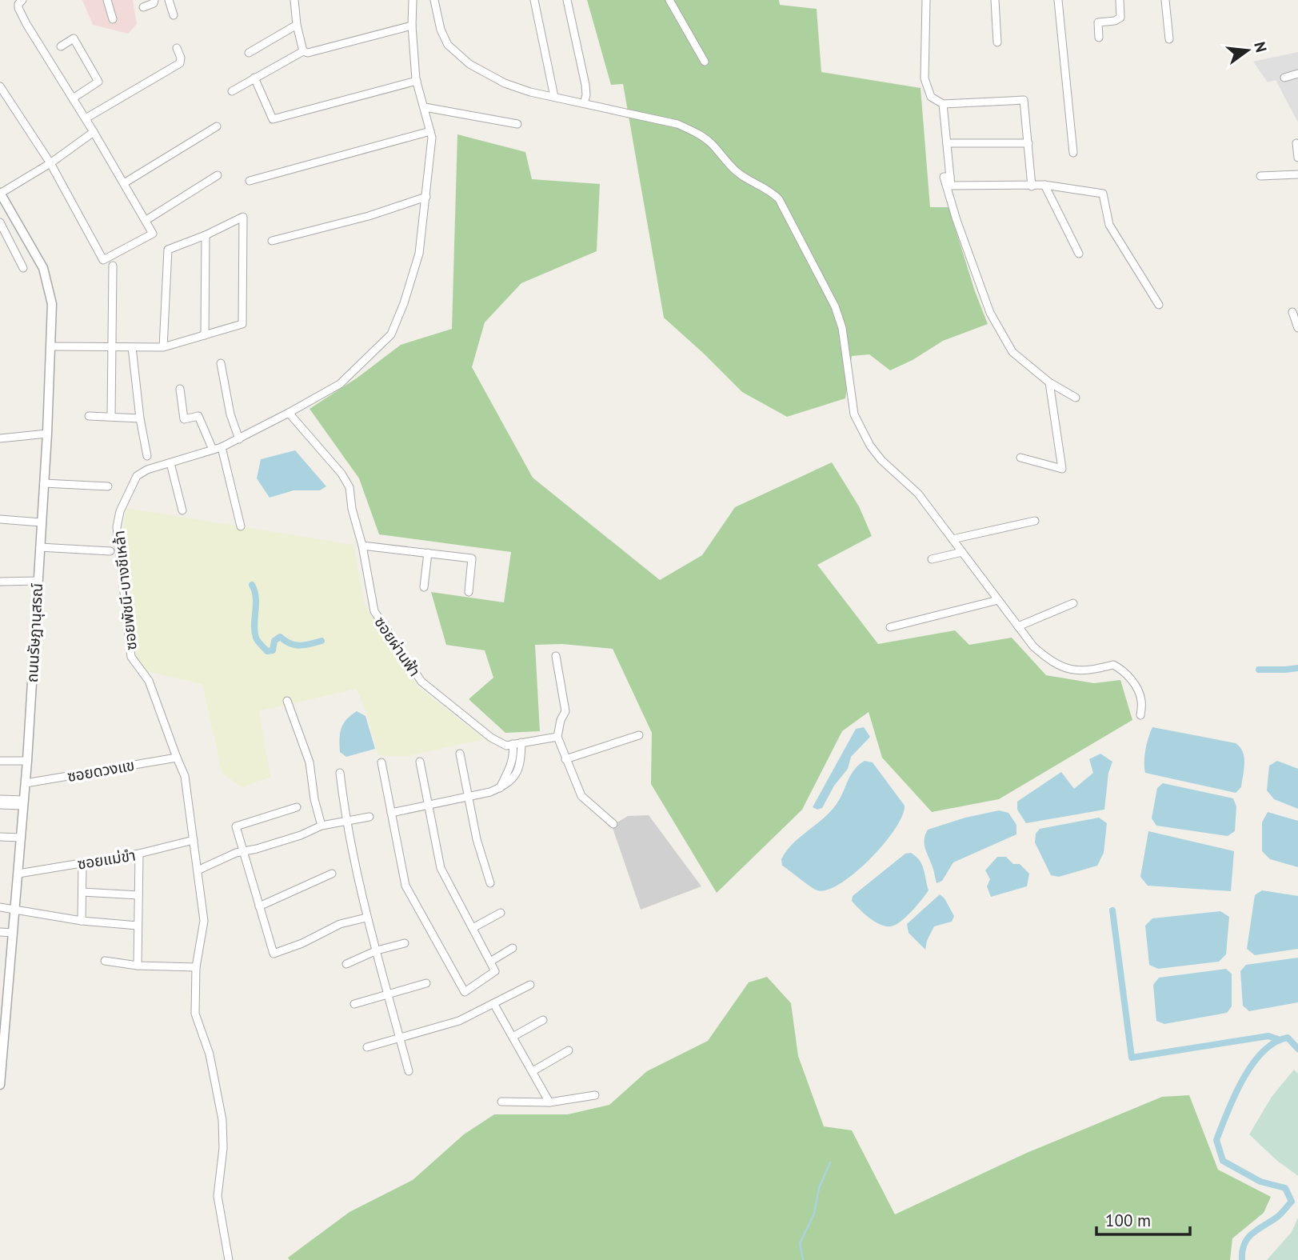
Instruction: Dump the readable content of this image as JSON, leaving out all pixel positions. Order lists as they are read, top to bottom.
{
  "streets": {
    "street": [
      "ซอยพัชนี-บางชีเหล้า",
      "ถนนรัษฎานุสรณ์",
      "ซอยผ่านฟ้า",
      "ซอยดวงแข",
      "ซอยแม่ขำ"
    ]
  },
  "crossings": [
    ["ซอยพัชนี-บางชีเหล้า", "ซอยผ่านฟ้า"],
    ["ซอยพัชนี-บางชีเหล้า", "ซอยดวงแข"],
    ["ซอยพัชนี-บางชีเหล้า", "ซอยแม่ขำ"],
    ["ถนนรัษฎานุสรณ์", "ซอยดวงแข"],
    ["ถนนรัษฎานุสรณ์", "ซอยแม่ขำ"]
  ],
  "scale_bar": "100 m",
  "north": "right"
}
